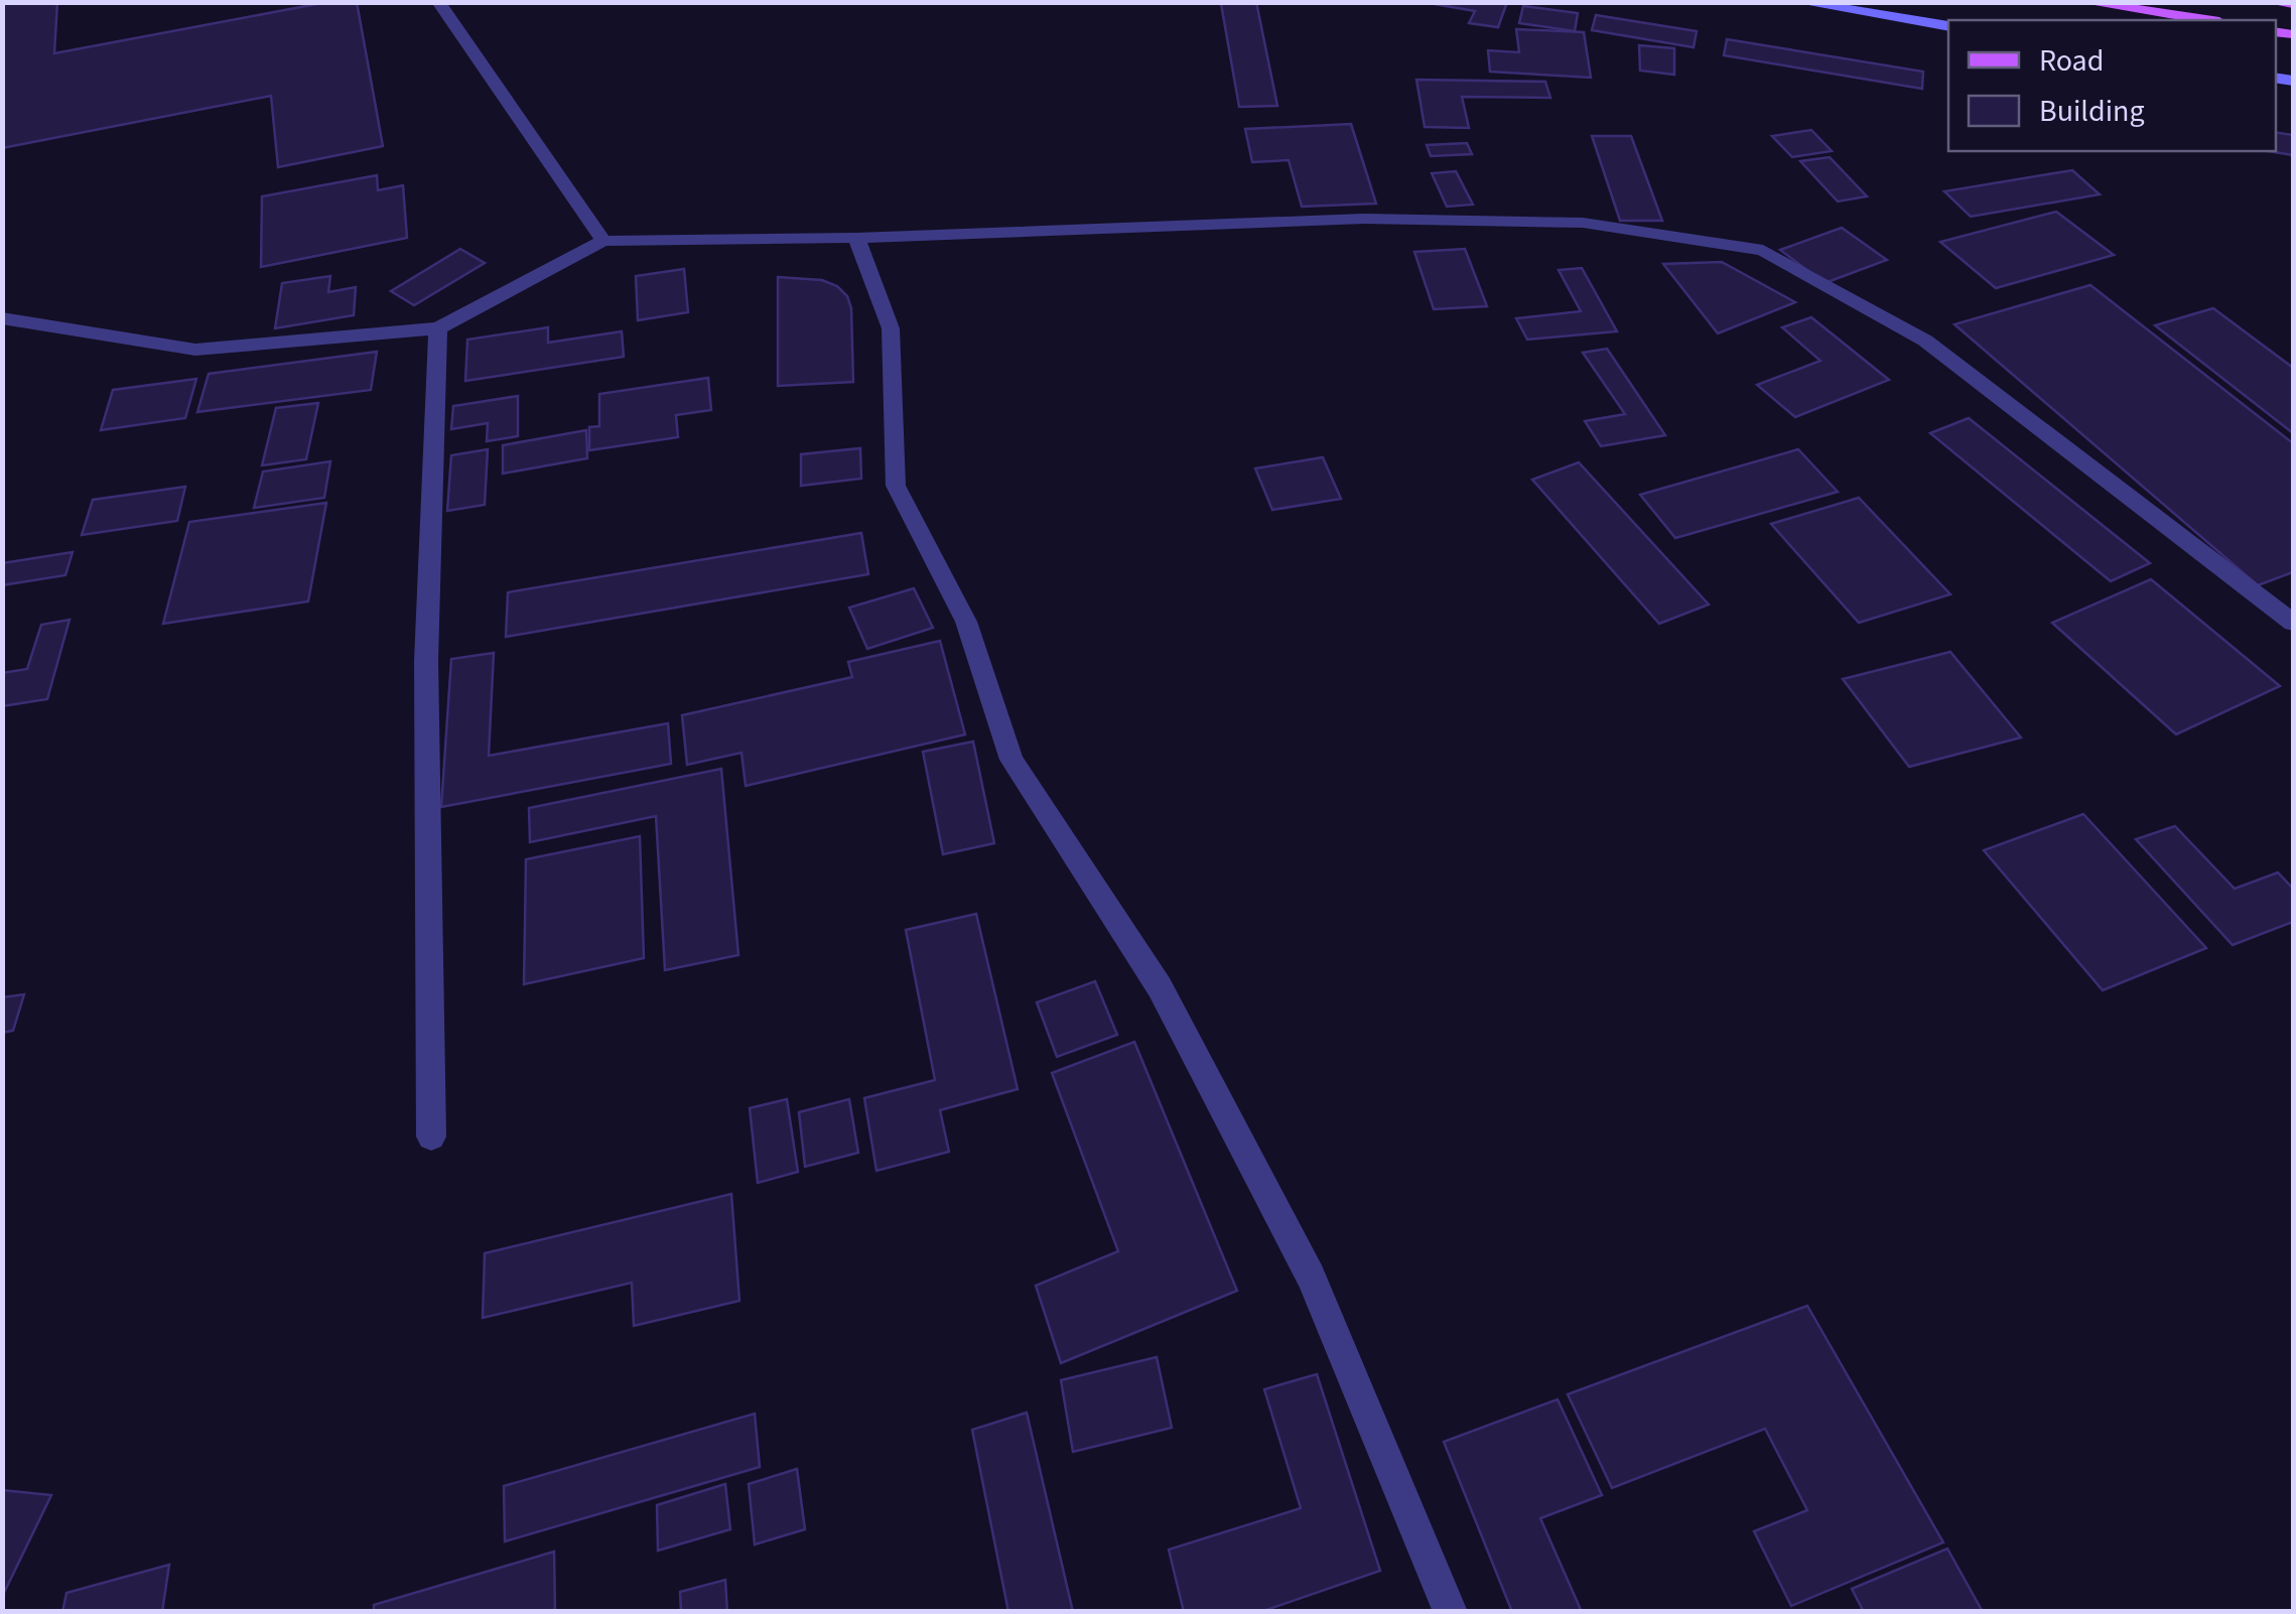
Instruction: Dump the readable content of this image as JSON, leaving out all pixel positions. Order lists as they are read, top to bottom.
{
  "legend": ["Road", "Building"]
}
